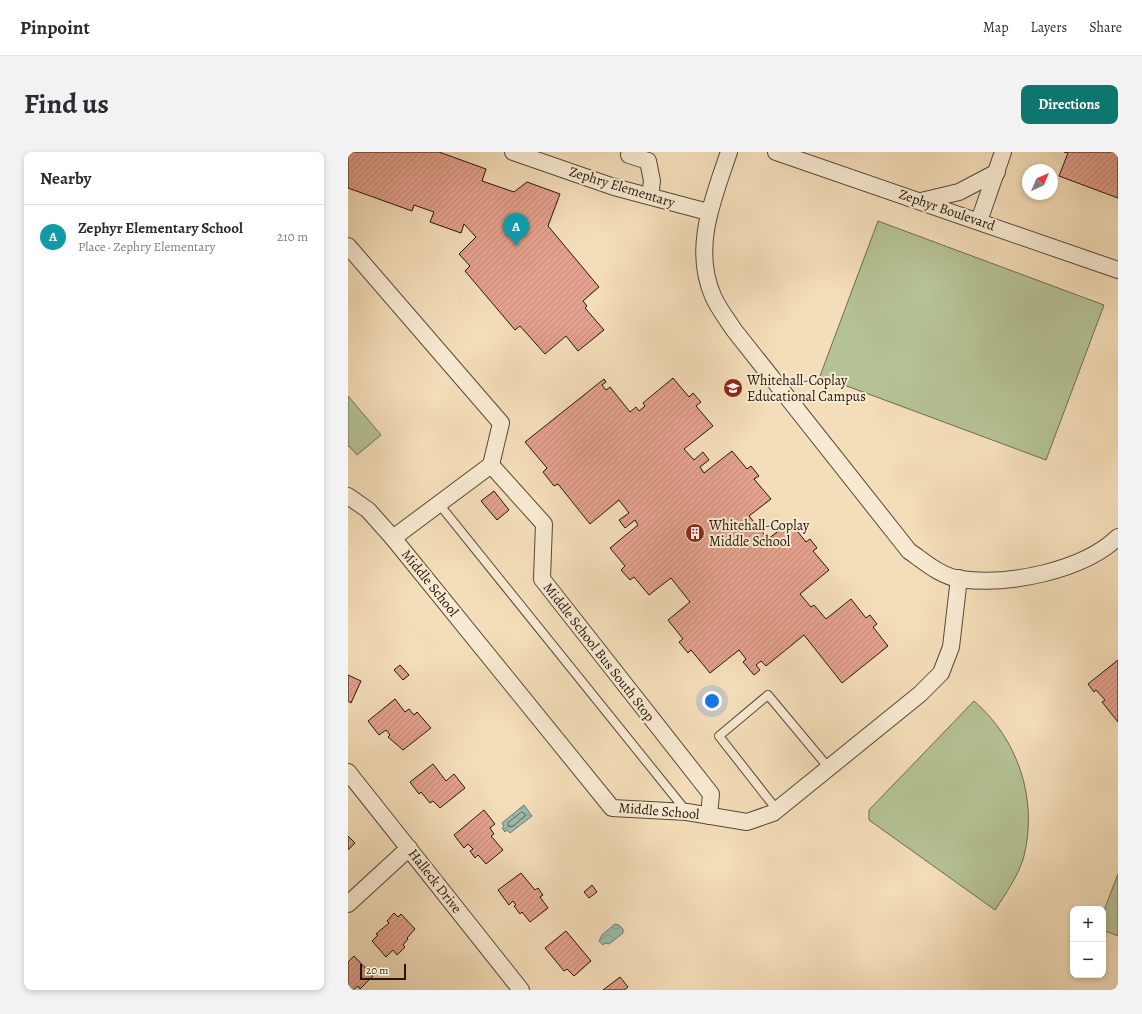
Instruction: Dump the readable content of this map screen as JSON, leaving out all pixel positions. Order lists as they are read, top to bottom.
{
  "streets": {
    "street": [
      "Zephry Elementary",
      "Zephyr Boulevard",
      "Middle School",
      "Middle School Bus South Stop",
      "Halleck Drive"
    ]
  },
  "crossings": [
    ["Middle School", "Middle School Bus South Stop"]
  ],
  "places": {
    "school or university": ["Whitehall-Coplay Educational Campus"],
    "building": ["Whitehall-Coplay Middle School"]
  },
  "scale_bar": "20 m",
  "north": "top right",
  "page": {
    "header": "Pinpoint",
    "nav": ["Map", "Layers", "Share"],
    "title": "Find us",
    "buttons": "Directions",
    "heading": "Nearby",
    "list": [
      {
        "mark": "A",
        "name": "Zephyr Elementary School",
        "note": "Place · Zephry Elementary",
        "value": "210 m"
      }
    ],
    "pins": "A",
    "map_buttons": ["+", "−"],
    "scale": "20 m"
  }
}
